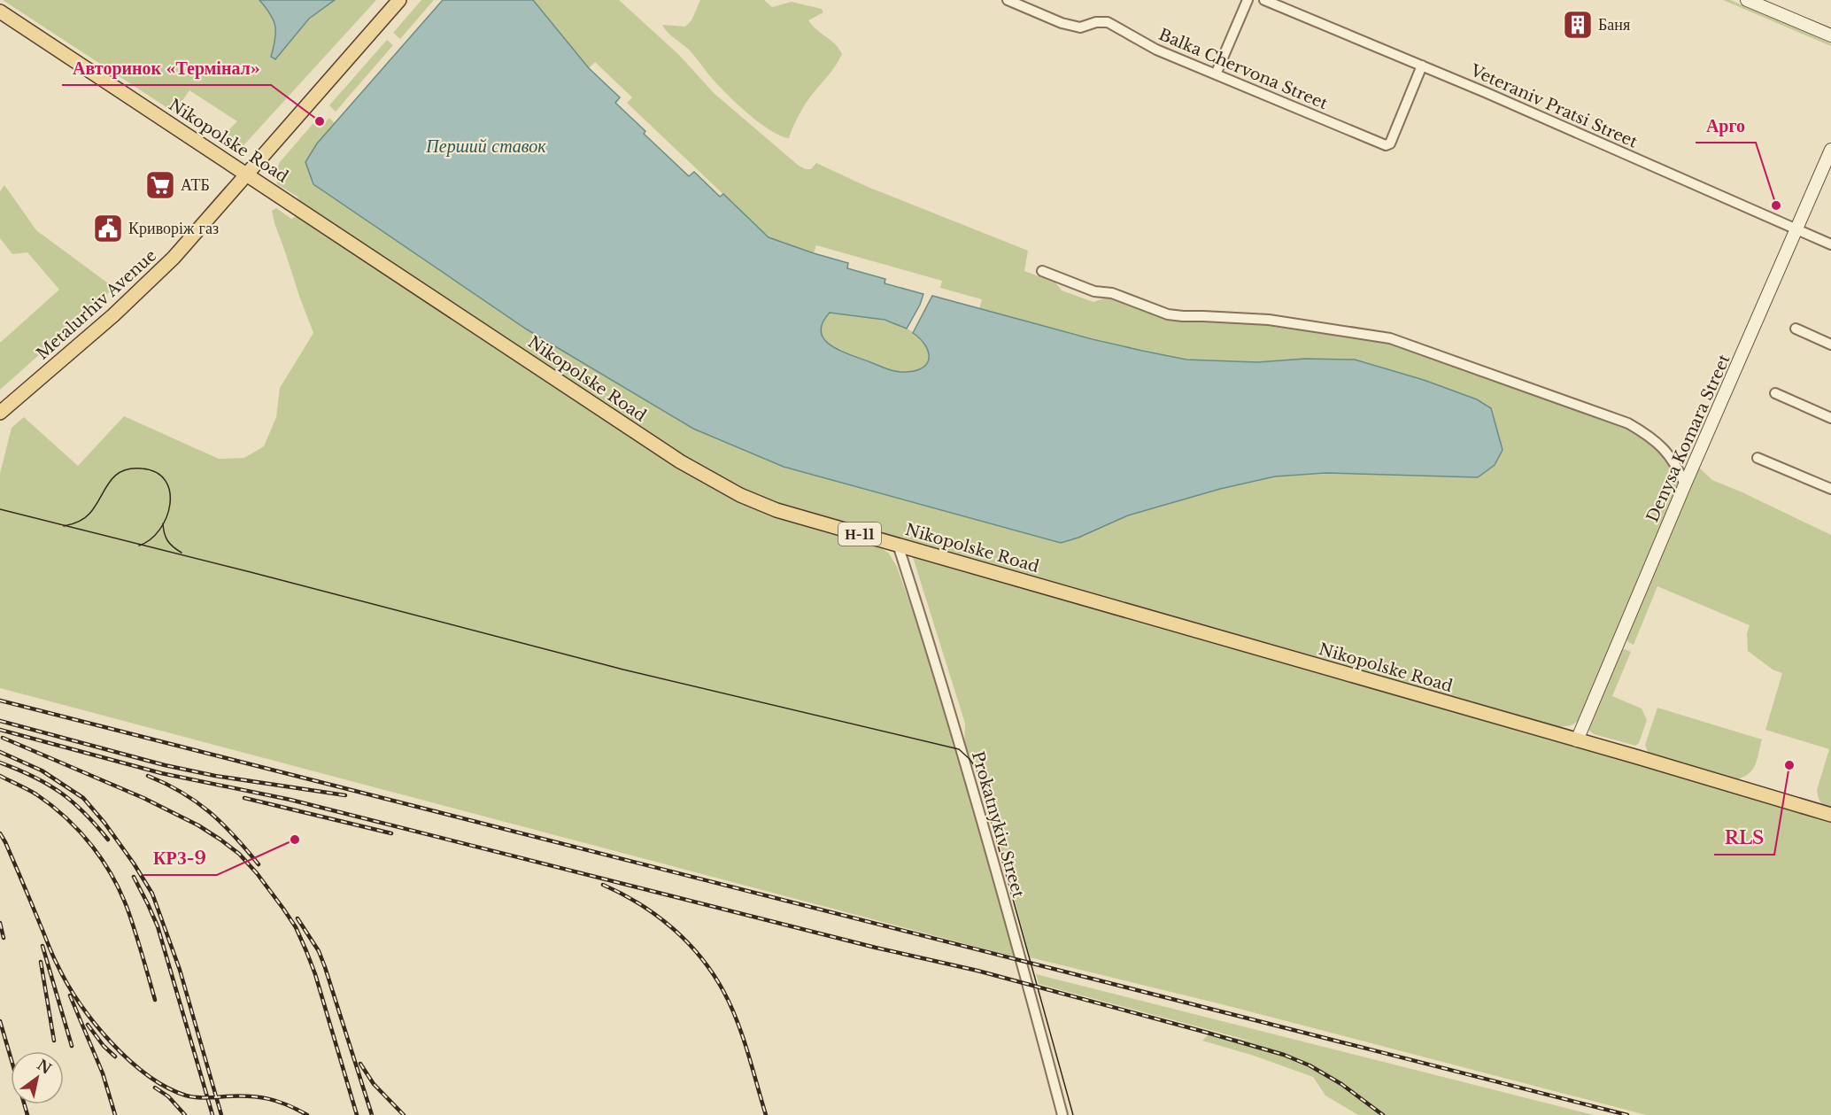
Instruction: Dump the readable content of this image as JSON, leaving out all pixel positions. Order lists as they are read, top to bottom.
{
  "streets": {
    "main road": ["Nikopolske Road", "Metalurhiv Avenue", "Н-11"],
    "street": [
      "Balka Chervona Street",
      "Veteraniv Pratsi Street",
      "Denysa Komara Street",
      "Prokatnykiv Street"
    ]
  },
  "crossings": [
    ["Balka Chervona Street", "Veteraniv Pratsi Street"],
    ["Veteraniv Pratsi Street", "Denysa Komara Street"],
    ["Nikopolske Road", "Metalurhiv Avenue"],
    ["Nikopolske Road", "Denysa Komara Street"],
    ["Nikopolske Road", "Prokatnykiv Street"]
  ],
  "water": ["Перший ставок"],
  "places": {
    "building": ["Баня"],
    "other": [
      "Авторинок «Термінал»",
      "Арго",
      "RLS",
      "КРЗ-9"
    ],
    "supermarket": ["АТБ"],
    "public building": ["Криворіж газ"]
  },
  "north": "top right"
}
